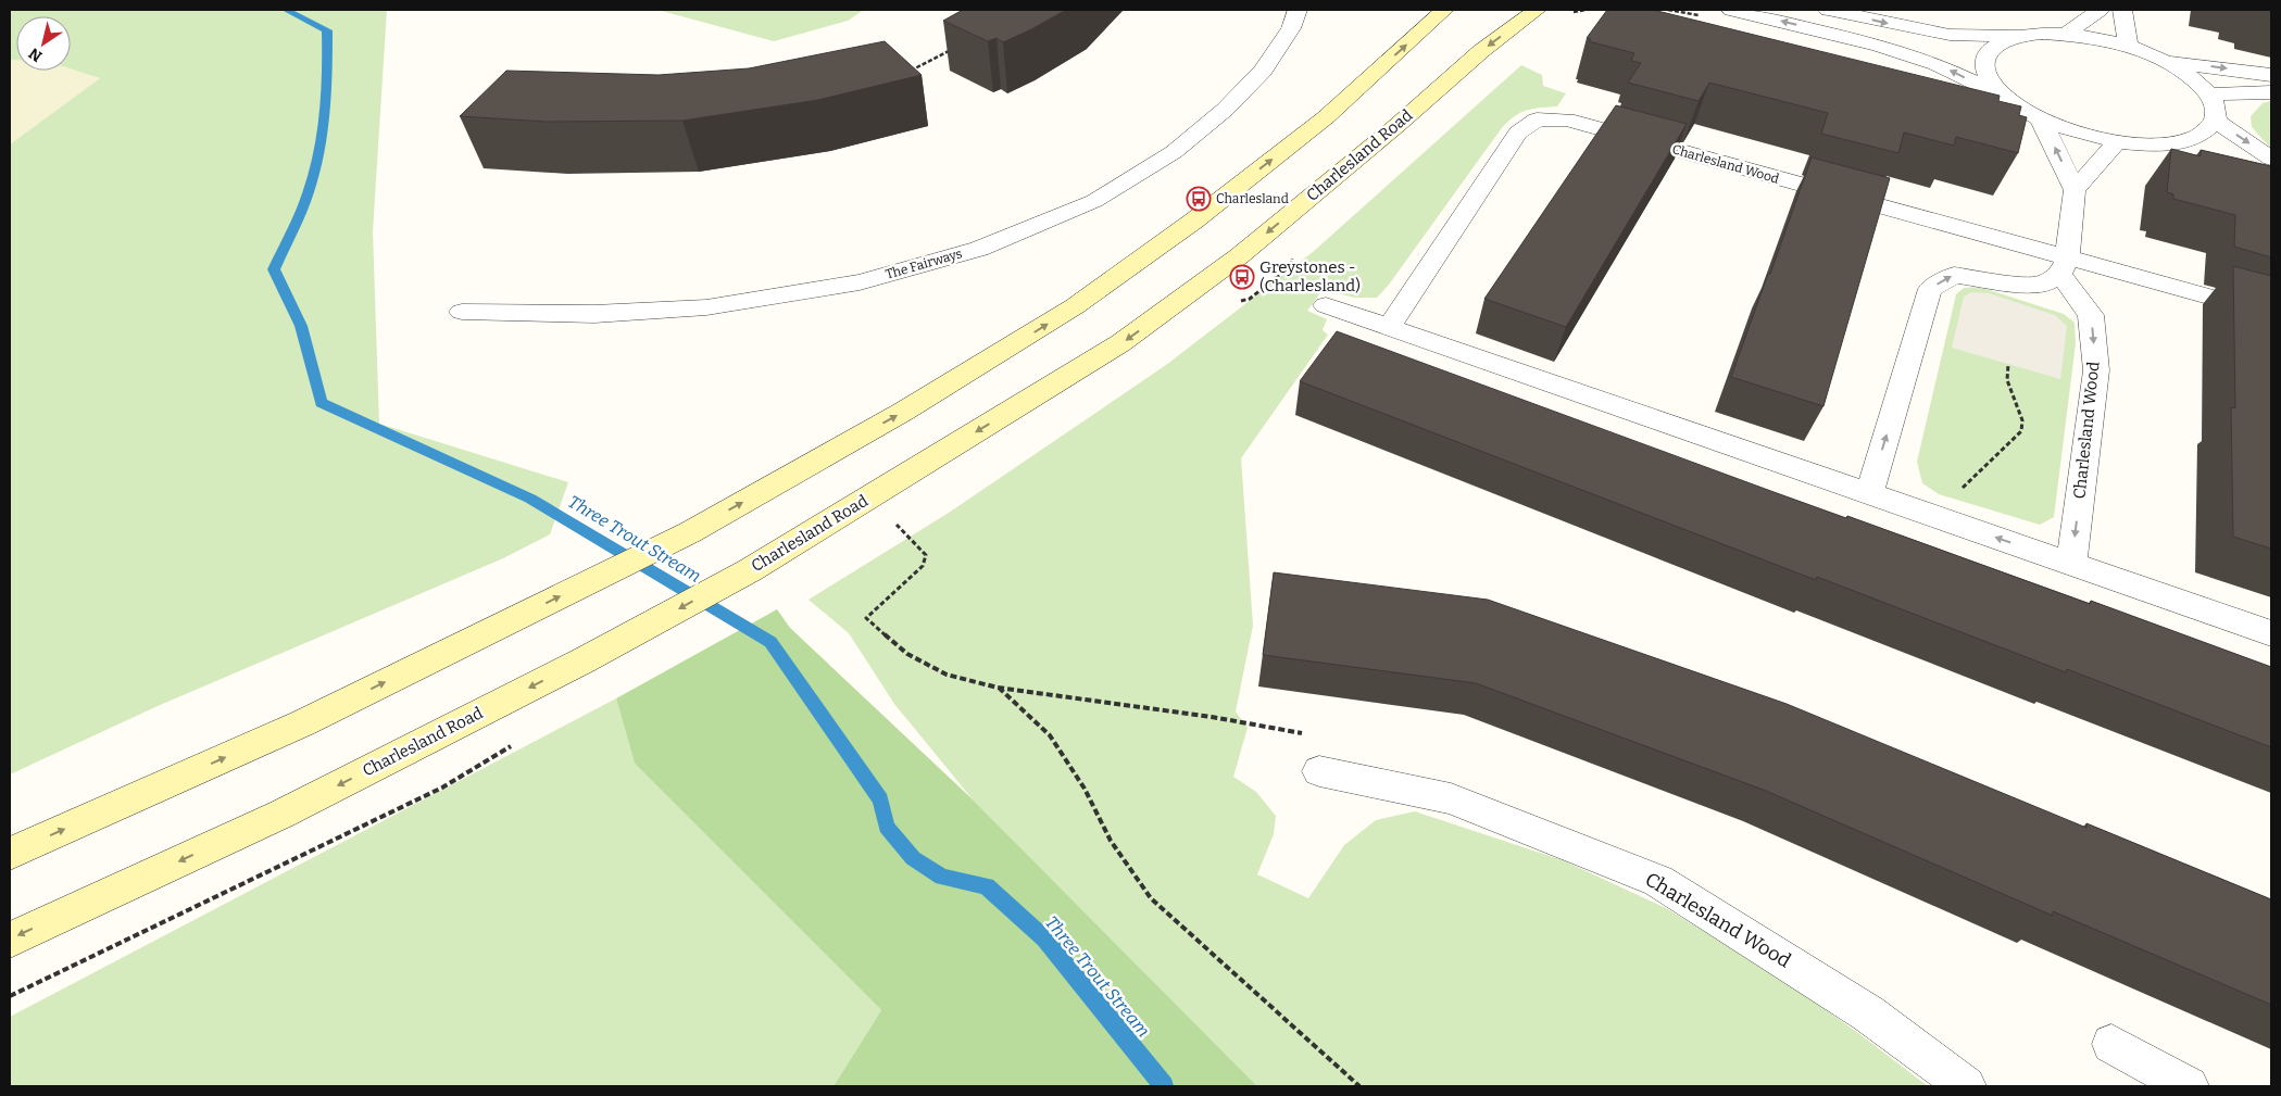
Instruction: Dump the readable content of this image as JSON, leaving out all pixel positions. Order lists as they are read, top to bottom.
{
  "streets": {
    "main road": ["Charlesland Road"],
    "street": ["Charlesland Wood", "The Fairways"]
  },
  "water": ["Three Trout Stream"],
  "places": {
    "bus stop": ["Charlesland", "Greystones - (Charlesland)"]
  },
  "north": "bottom left"
}
